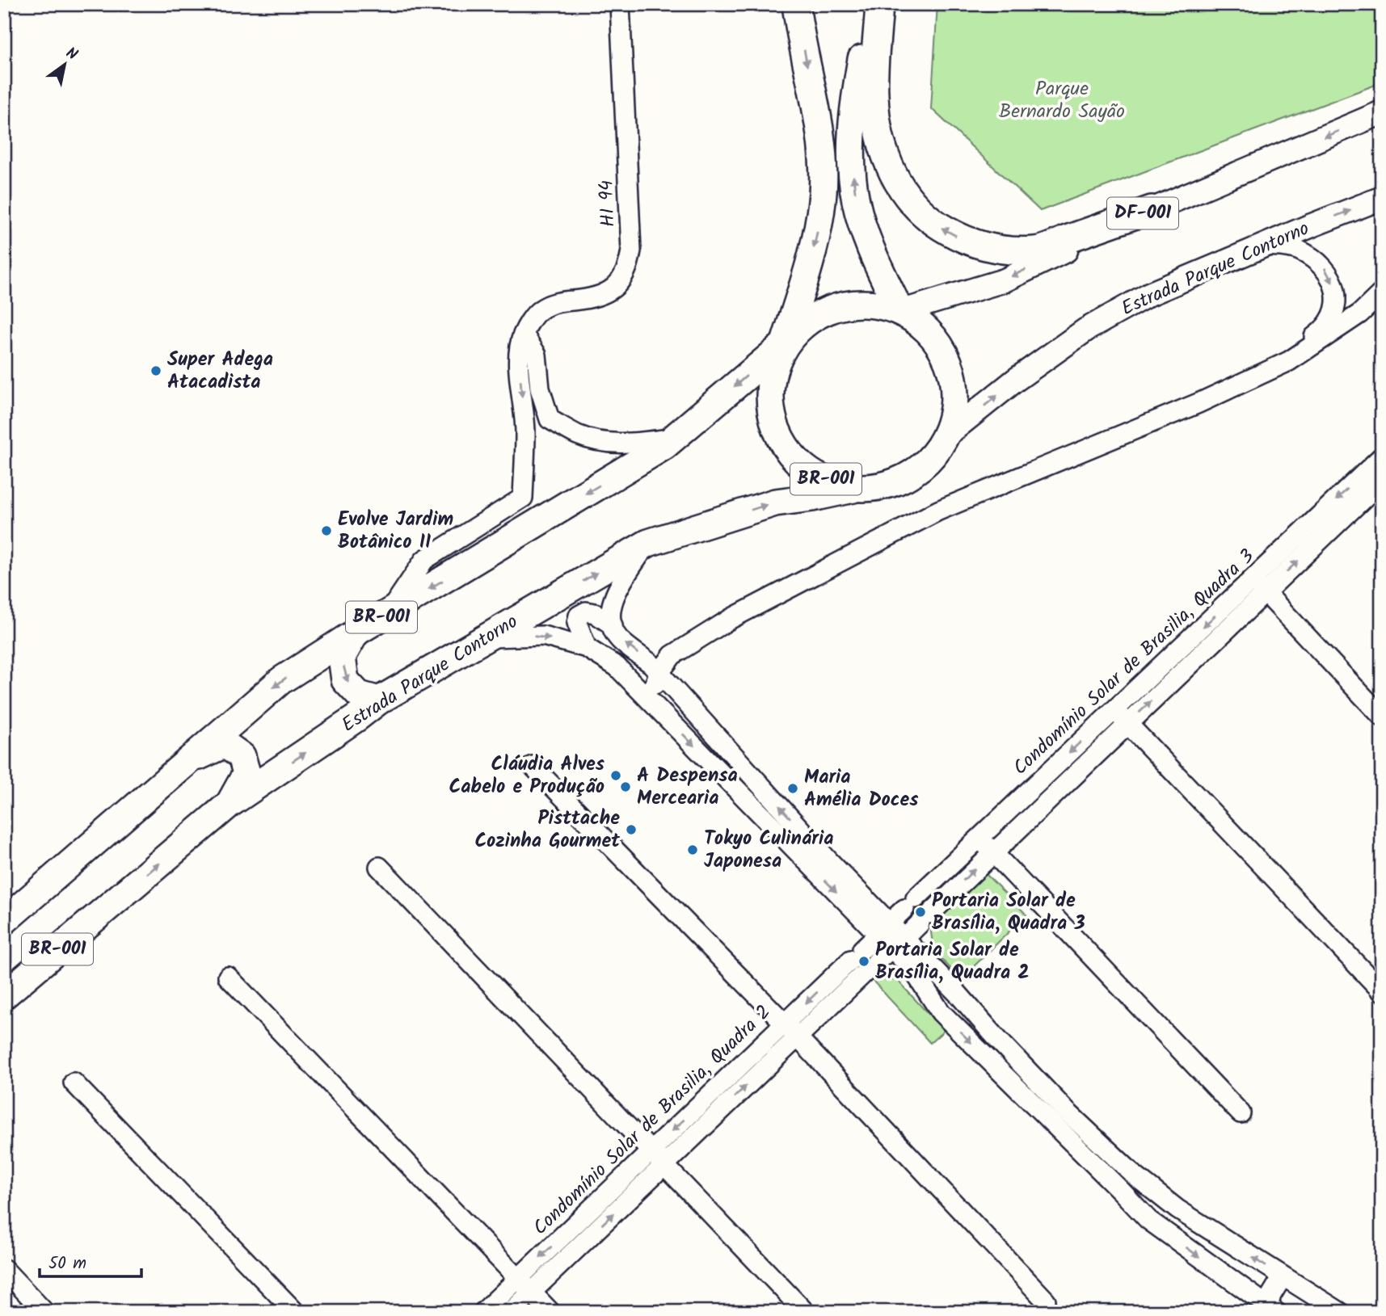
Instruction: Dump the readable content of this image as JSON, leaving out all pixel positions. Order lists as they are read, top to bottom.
{
  "streets": {
    "highway": ["Estrada Parque Contorno", "BR-001"],
    "main road": ["DF-001"],
    "street": ["HI 94", "Condomínio Solar de Brasilia, Quadra 3", "Condomínio Solar de Brasilia, Quadra 2"]
  },
  "crossings": [
    ["DF-001", "Estrada Parque Contorno"],
    ["DF-001", "BR-001"],
    ["Estrada Parque Contorno", "BR-001"],
    ["Condomínio Solar de Brasilia, Quadra 3", "Condomínio Solar de Brasilia, Quadra 2"]
  ],
  "parks": ["Parque Bernardo Sayão"],
  "places": [
    "Super Adega Atacadista",
    "Evolve Jardim Botânico II",
    "Cláudia Alves Cabelo e Produção",
    "A Despensa Mercearia",
    "Maria Amélia Doces",
    "Pisttache Cozinha Gourmet",
    "Tokyo Culinária Japonesa",
    "Portaria Solar de Brasília, Quadra 3",
    "Portaria Solar de Brasília, Quadra 2"
  ],
  "scale_bar": "50 m",
  "north": "top right"
}
